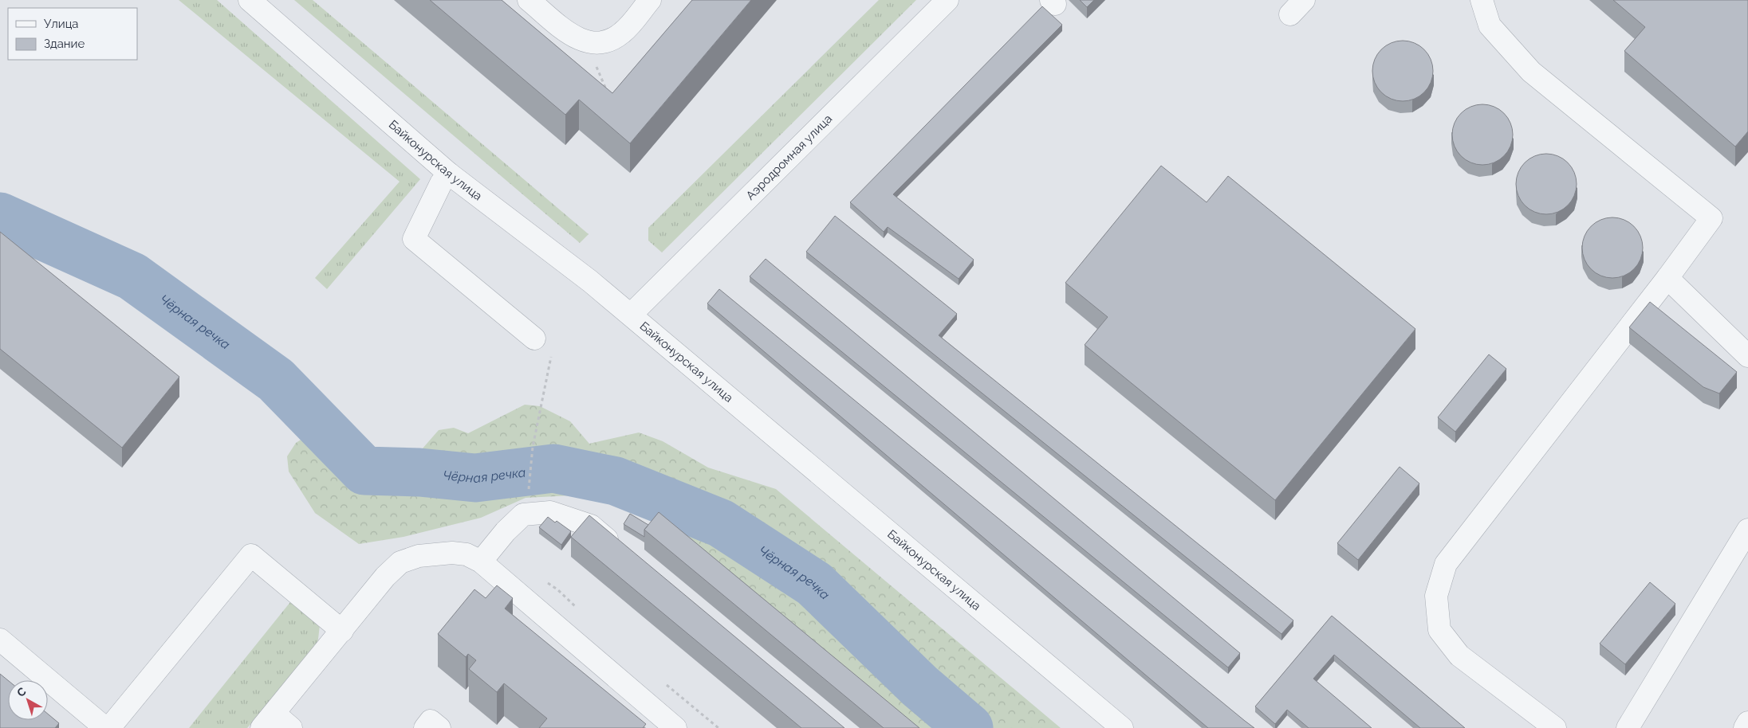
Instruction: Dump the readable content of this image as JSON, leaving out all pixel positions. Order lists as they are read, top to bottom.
{
  "streets": {
    "street": ["Аэродромная улица", "Байконурская улица"]
  },
  "crossings": [
    ["Аэродромная улица", "Байконурская улица"]
  ],
  "water": ["Чёрная речка"],
  "legend": ["Улица", "Здание"],
  "north": "top left"
}
